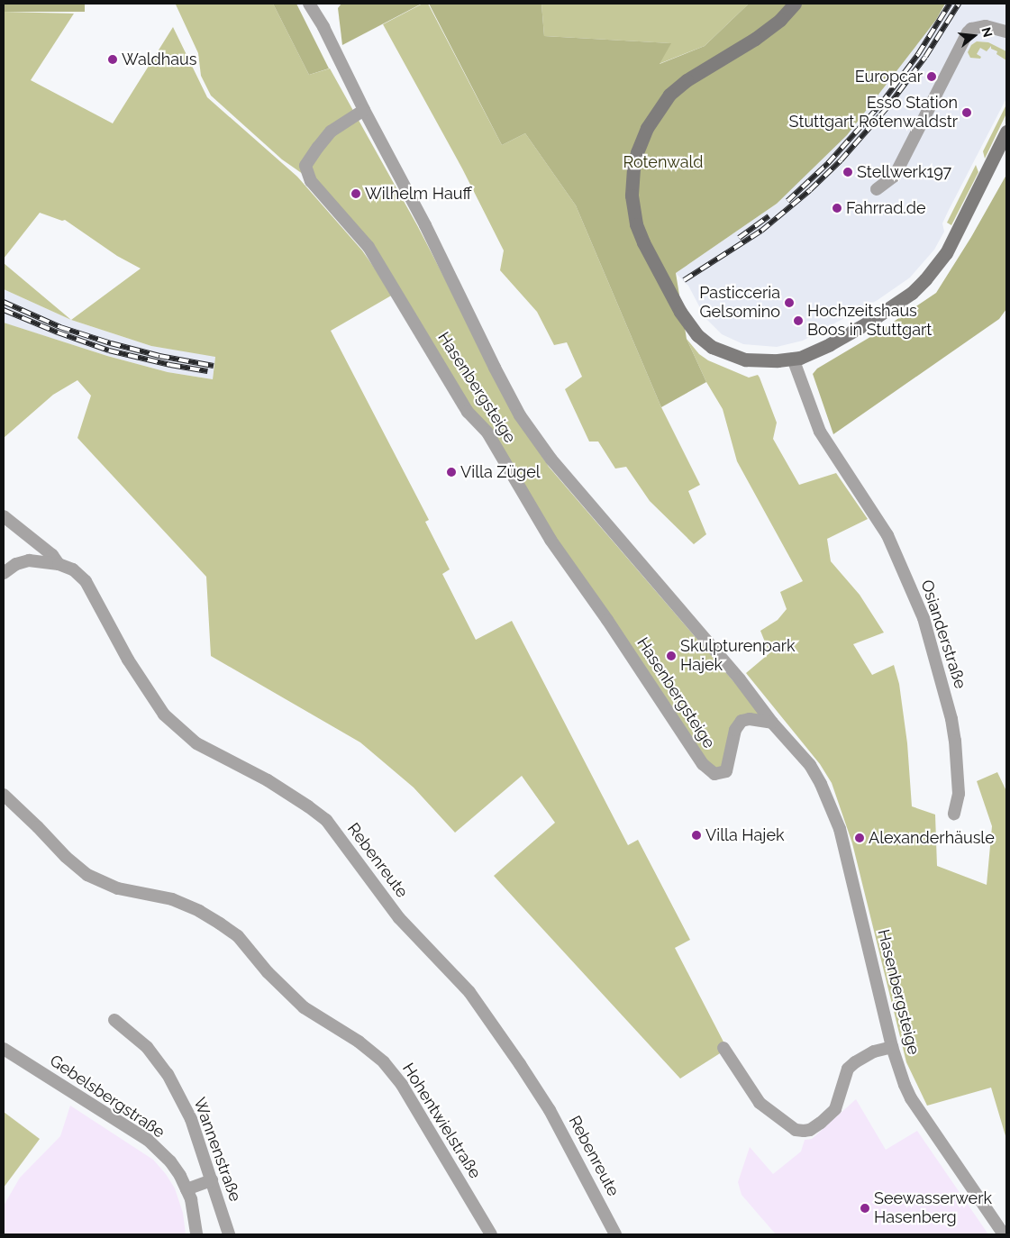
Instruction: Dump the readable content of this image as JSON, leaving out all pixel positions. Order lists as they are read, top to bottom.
{
  "streets": {
    "street": [
      "Hasenbergsteige",
      "Osianderstraße",
      "Rebenreute",
      "Gebelsbergstraße",
      "Hohentwielstraße",
      "Wannenstraße"
    ]
  },
  "parks": ["Rotenwald"],
  "places": [
    "Waldhaus",
    "Europcar",
    "Esso Station Stuttgart Rotenwaldstr",
    "Stellwerk197",
    "Wilhelm Hauff",
    "Fahrrad.de",
    "Pasticceria Gelsomino",
    "Hochzeitshaus Boos in Stuttgart",
    "Villa Zügel",
    "Skulpturenpark Hajek",
    "Villa Hajek",
    "Alexanderhäusle",
    "Seewasserwerk Hasenberg"
  ],
  "north": "right"
}
